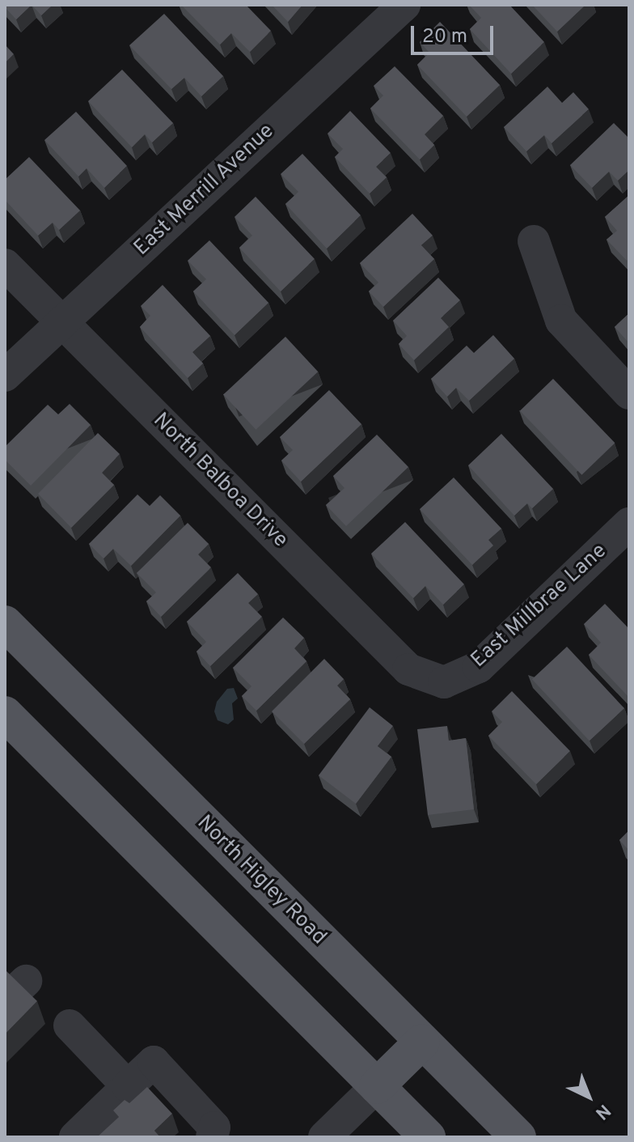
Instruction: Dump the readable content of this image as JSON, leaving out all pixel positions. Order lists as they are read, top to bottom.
{
  "streets": {
    "main road": ["North Higley Road"],
    "street": ["East Merrill Avenue", "North Balboa Drive", "East Millbrae Lane"]
  },
  "crossings": [
    ["East Merrill Avenue", "North Balboa Drive"],
    ["North Balboa Drive", "East Millbrae Lane"]
  ],
  "scale_bar": "20 m",
  "north": "bottom right"
}
